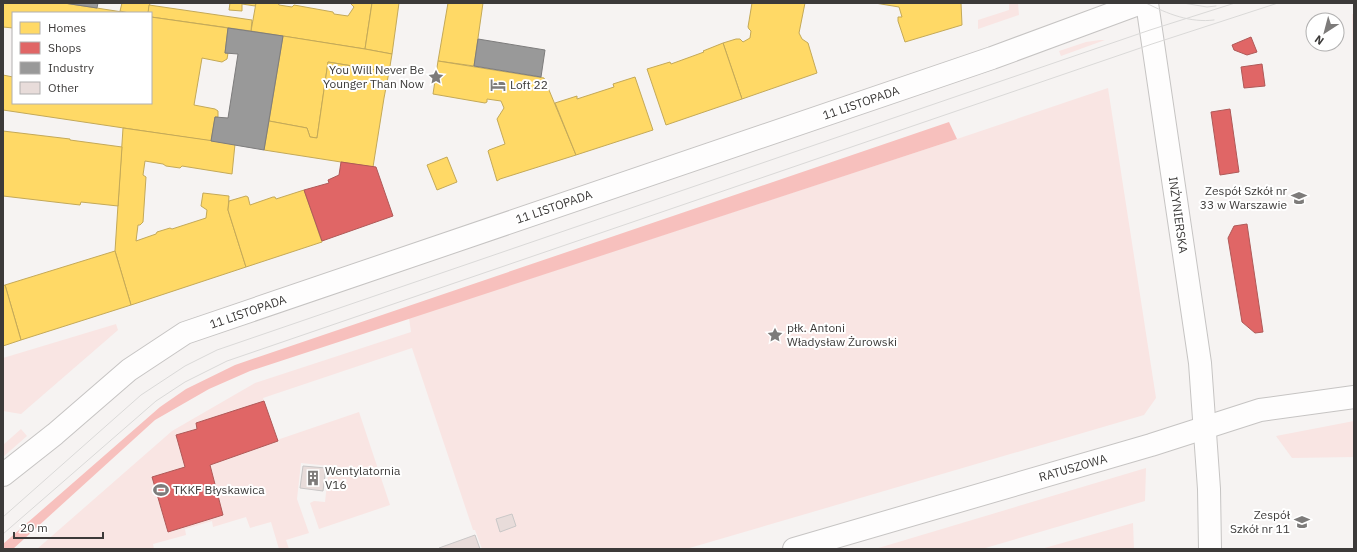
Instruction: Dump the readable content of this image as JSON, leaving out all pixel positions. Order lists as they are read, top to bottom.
{
  "streets": {
    "street": ["11 LISTOPADA", "INŻYNIERSKA", "RATUSZOWA"]
  },
  "crossings": [
    ["INŻYNIERSKA", "RATUSZOWA"]
  ],
  "places": {
    "place": ["You Will Never Be Younger Than Now", "płk. Antoni Władysław Żurowski"],
    "hotel": ["Loft 22"],
    "school or university": ["Zespół Szkół nr 33 w Warszawie", "Zespół Szkół nr 11"],
    "building": ["Wentylatornia V16"],
    "sports": ["TKKF Błyskawica"]
  },
  "legend": [
    "Homes",
    "Shops",
    "Industry",
    "Other"
  ],
  "scale_bar": "20 m",
  "north": "bottom left"
}
